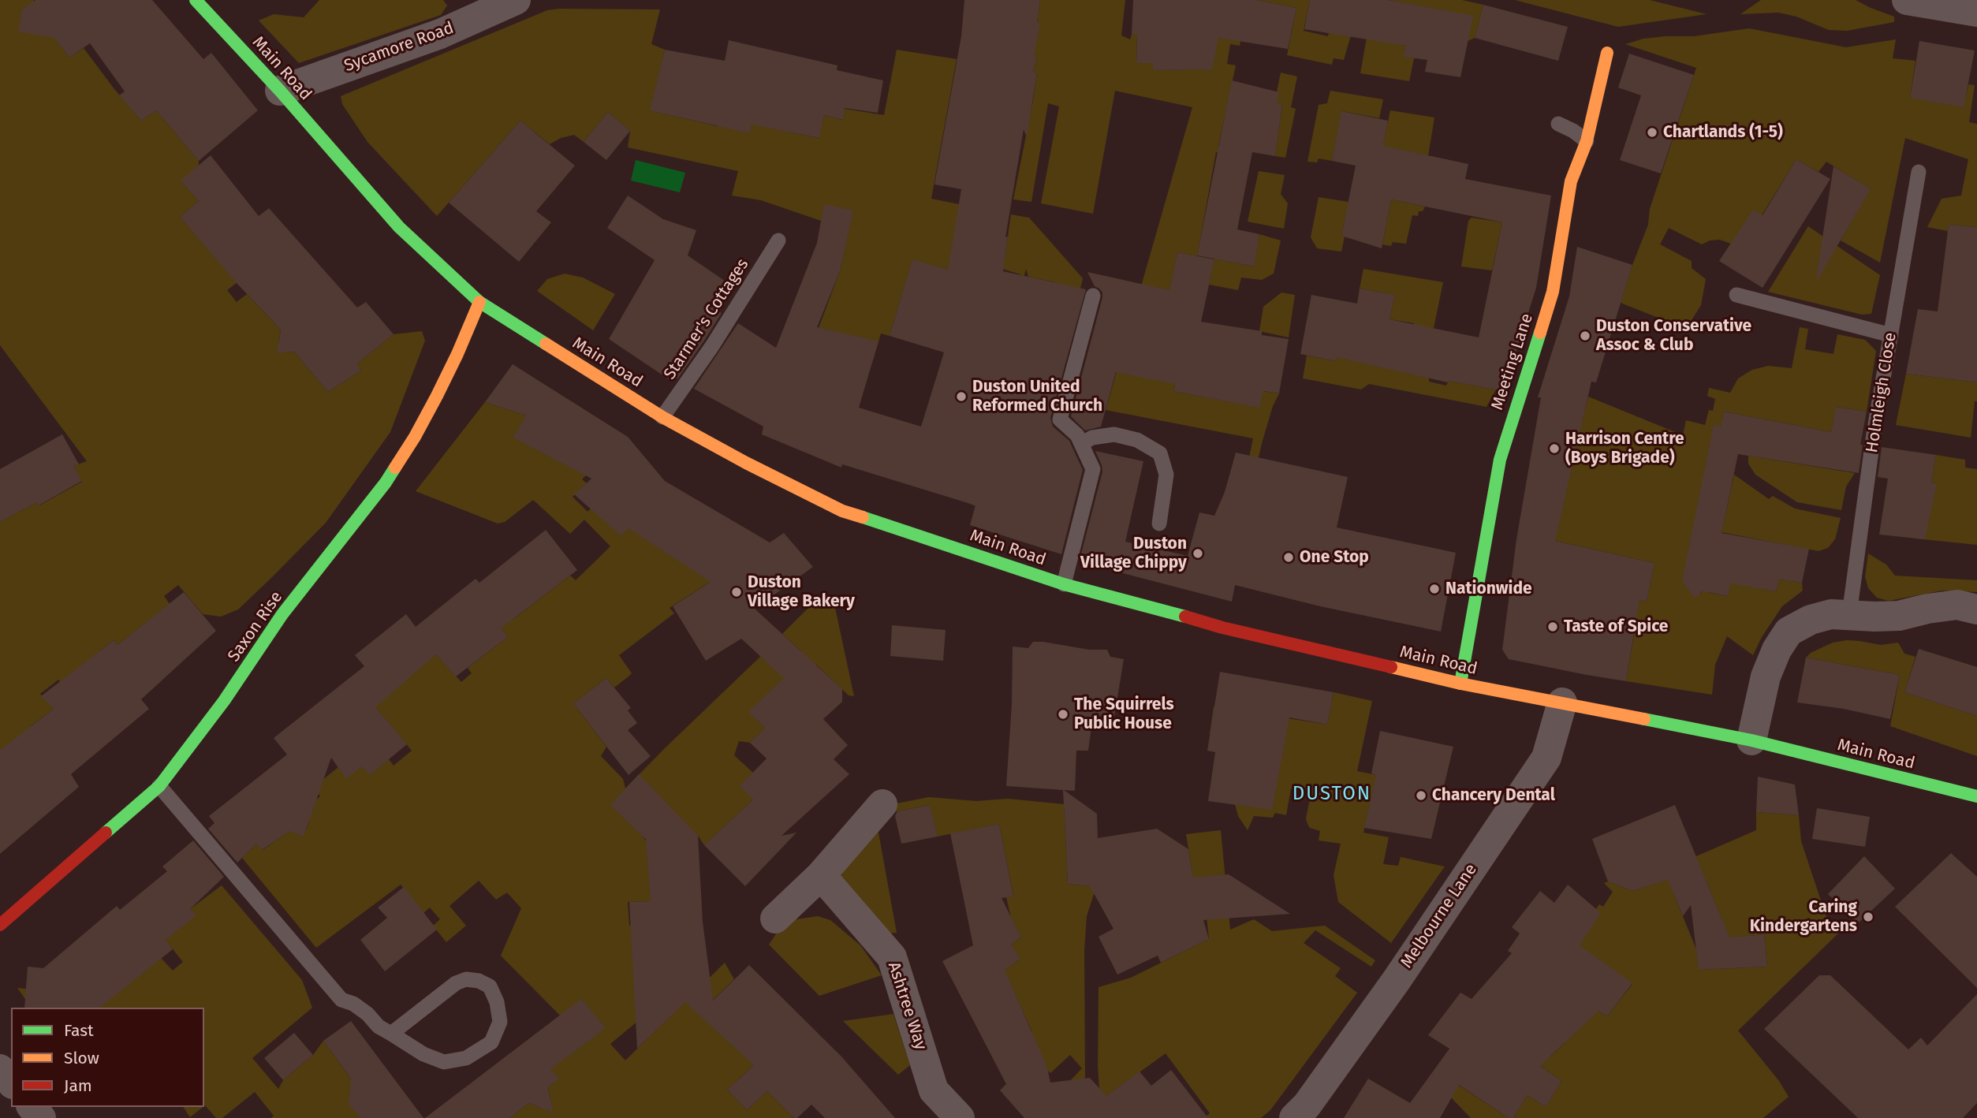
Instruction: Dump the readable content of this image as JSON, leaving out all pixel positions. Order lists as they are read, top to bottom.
{
  "streets": {
    "street": [
      "Sycamore Road",
      "Main Road",
      "Meeting Lane",
      "Saxon Rise",
      "Melbourne Lane",
      "Ashtree Way"
    ],
    "lane": ["Starmer's Cottages", "Holmleigh Close"]
  },
  "crossings": [
    ["Sycamore Road", "Main Road"],
    ["Main Road", "Starmer's Cottages"],
    ["Main Road", "Meeting Lane"],
    ["Main Road", "Saxon Rise"],
    ["Main Road", "Melbourne Lane"]
  ],
  "districts": ["DUSTON"],
  "places": [
    "Chartlands (1-5)",
    "Duston Conservative Assoc & Club",
    "Duston United Reformed Church",
    "Harrison Centre (Boys Brigade)",
    "Duston Village Chippy",
    "One Stop",
    "Nationwide",
    "Duston Village Bakery",
    "Taste of Spice",
    "The Squirrels Public House",
    "Chancery Dental",
    "Caring Kindergartens"
  ],
  "legend": ["Fast", "Slow", "Jam"]
}
